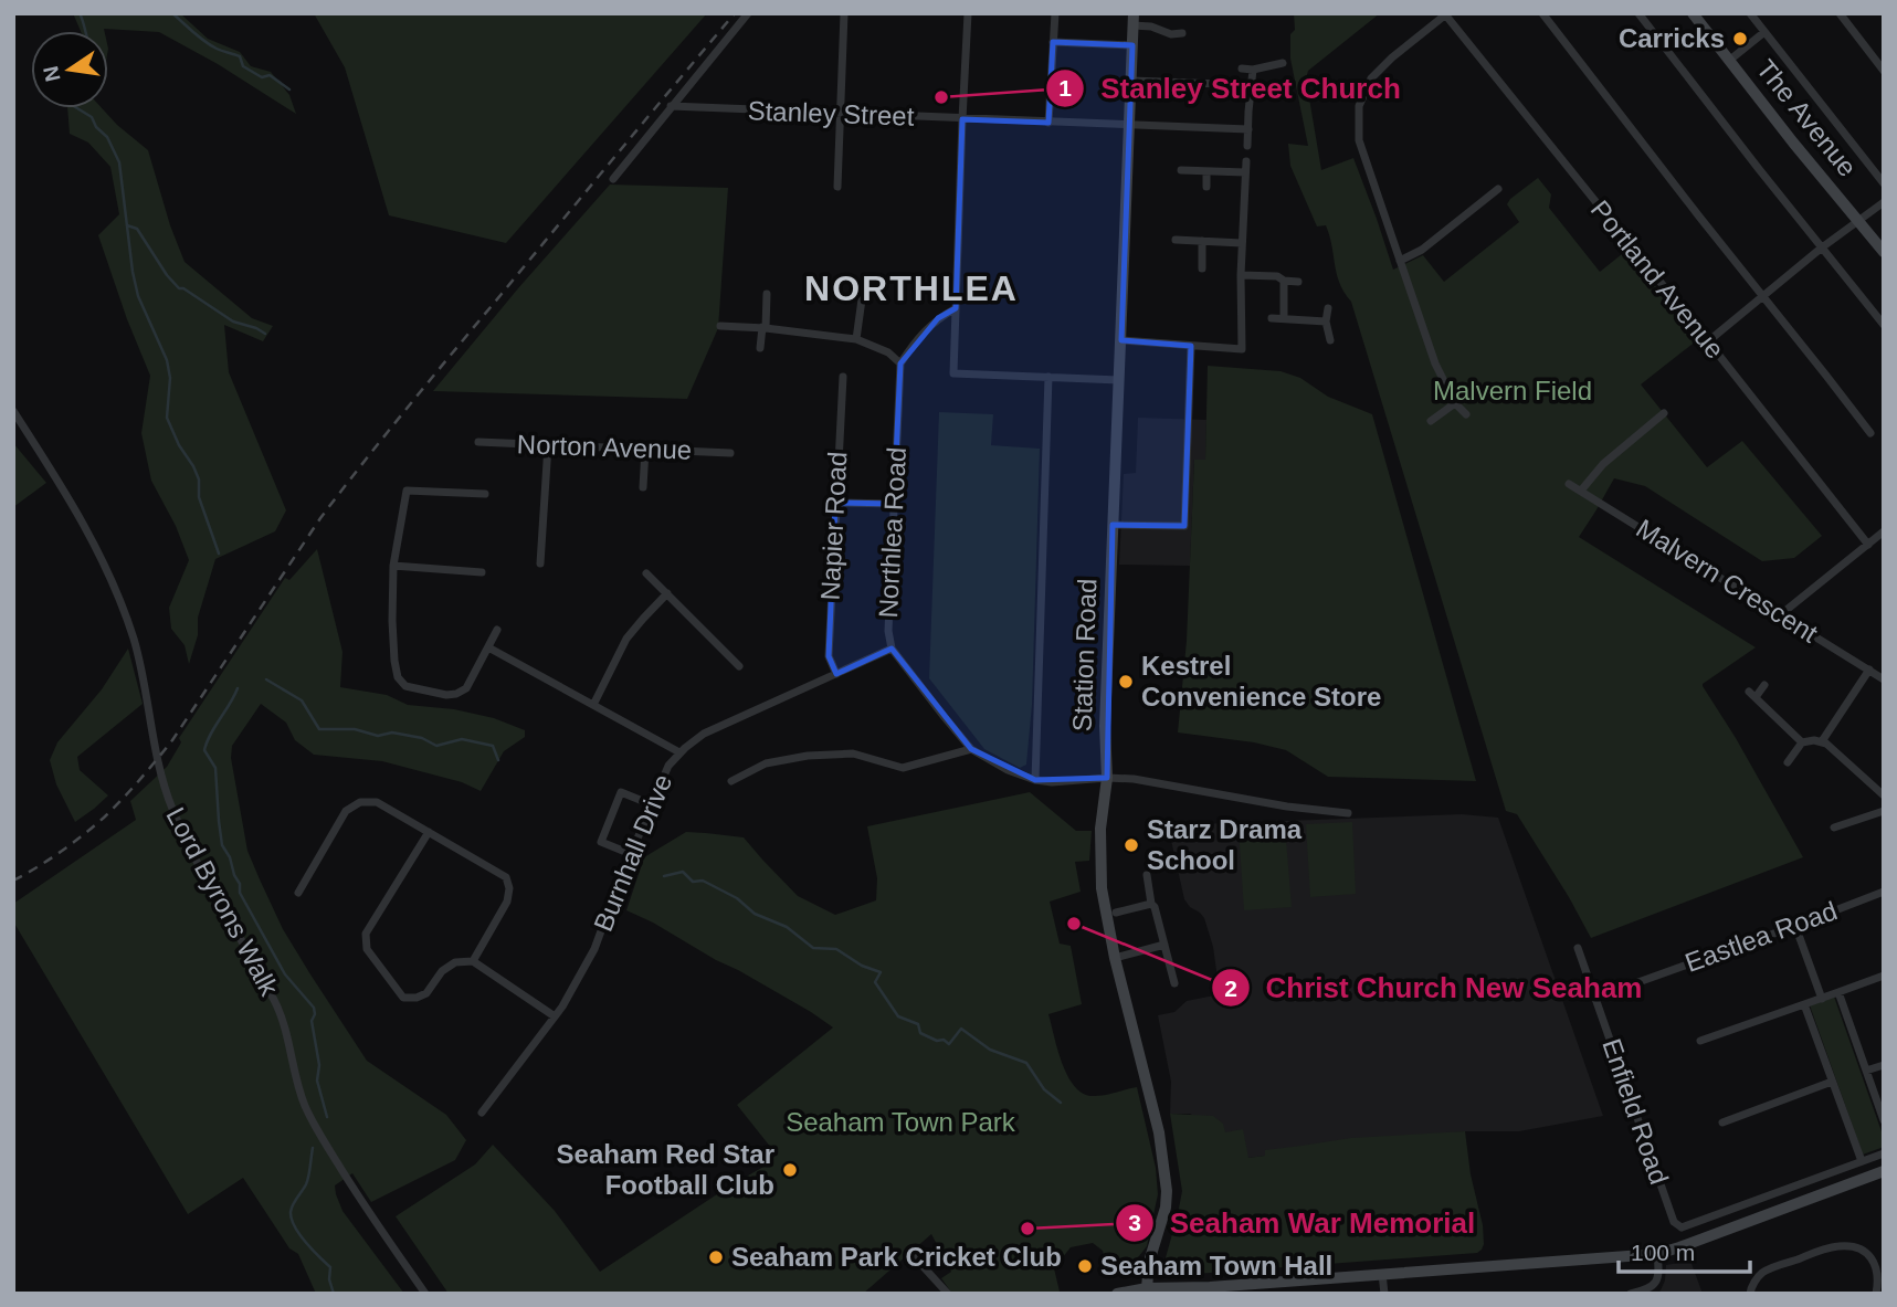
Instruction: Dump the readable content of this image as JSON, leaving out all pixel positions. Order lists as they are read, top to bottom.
{
  "streets": {
    "main road": ["The Avenue", "Station Road"],
    "street": [
      "Stanley Street",
      "Portland Avenue",
      "Norton Avenue",
      "Napier Road",
      "Northlea Road",
      "Malvern Crescent",
      "Burnhall Drive",
      "Lord Byrons Walk",
      "Eastlea Road",
      "Enfield Road"
    ]
  },
  "crossings": [
    ["Stanley Street", "Station Road"],
    ["Napier Road", "Burnhall Drive"],
    ["Northlea Road", "Station Road"],
    ["Northlea Road", "Burnhall Drive"],
    ["Eastlea Road", "Enfield Road"]
  ],
  "districts": ["NORTHLEA"],
  "parks": ["Malvern Field", "Seaham Town Park"],
  "places": [
    "Carricks",
    "Stanley Street Church",
    "Kestrel Convenience Store",
    "Starz Drama School",
    "Christ Church New Seaham",
    "Seaham Red Star Football Club",
    "Seaham War Memorial",
    "Seaham Park Cricket Club",
    "Seaham Town Hall"
  ],
  "scale_bar": "100 m",
  "north": "left"
}
